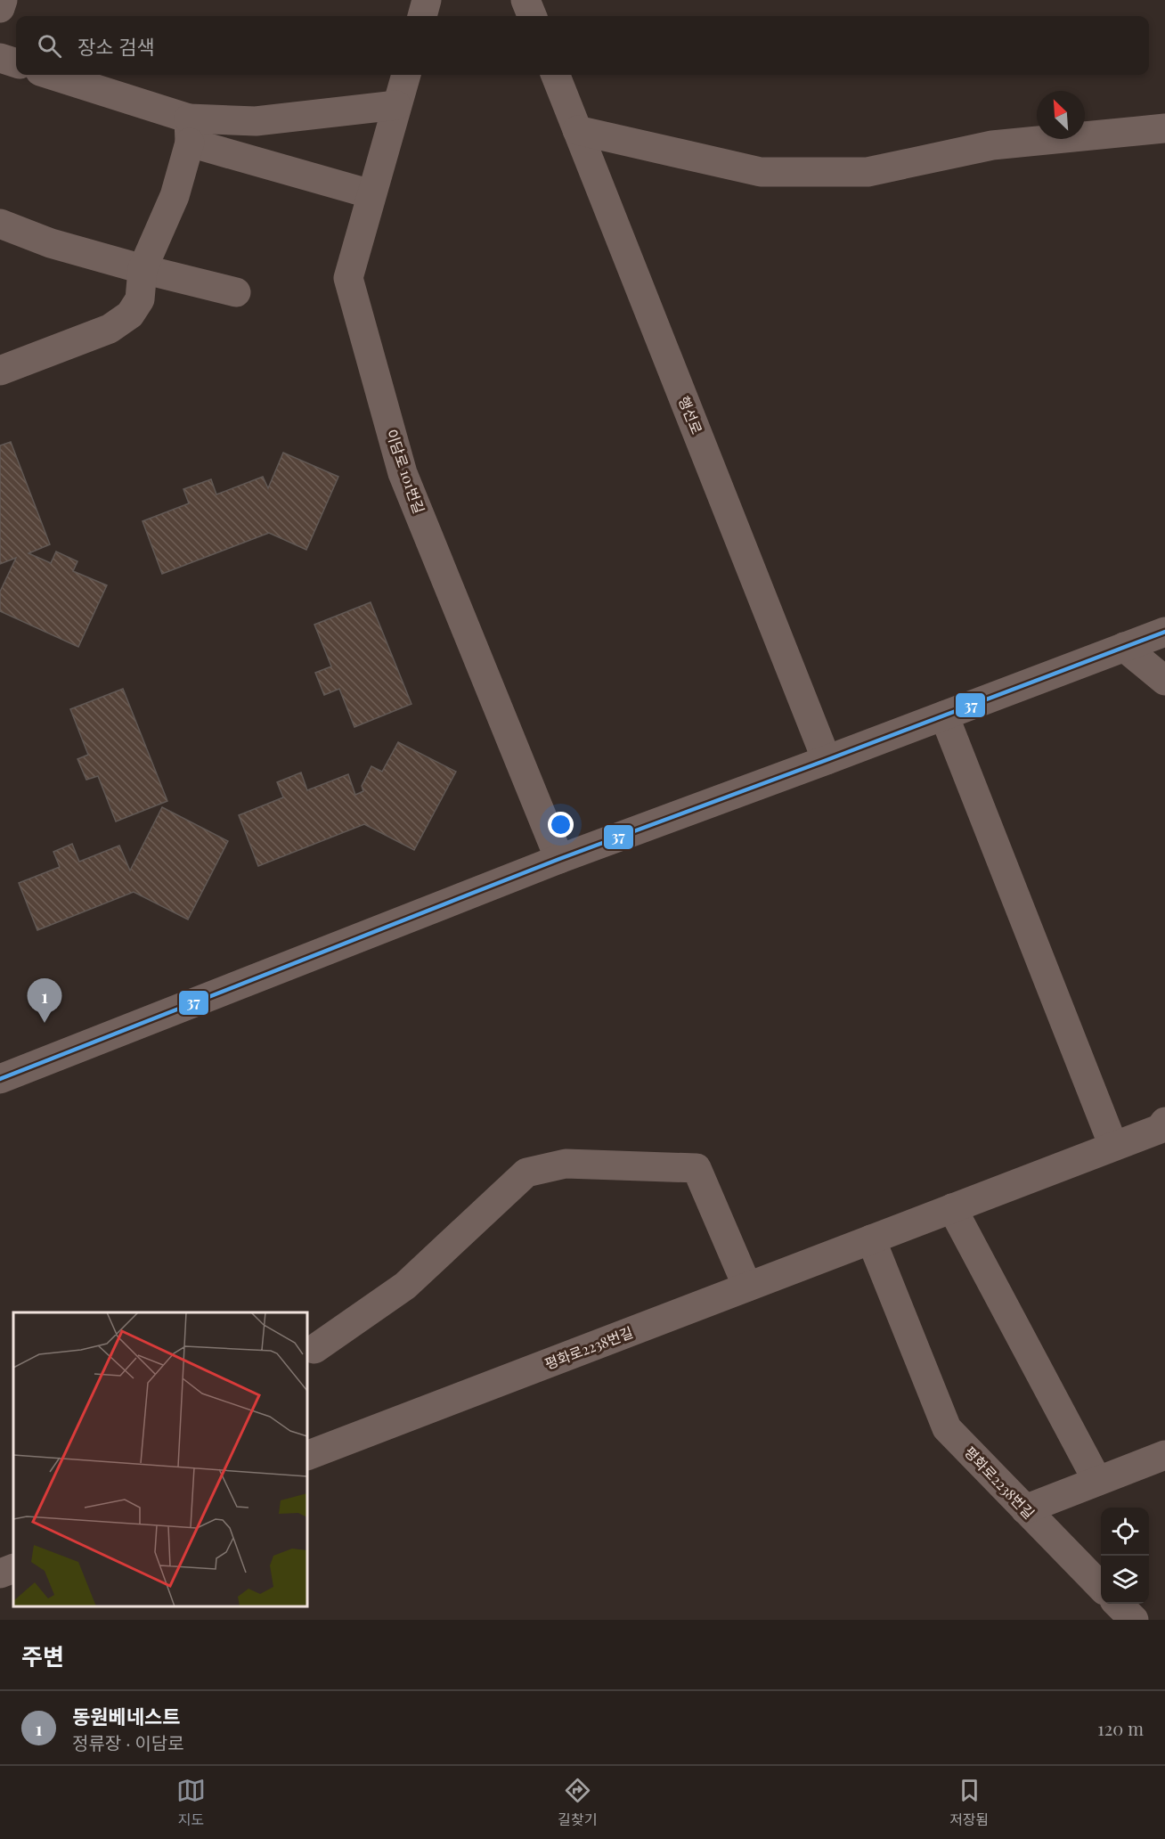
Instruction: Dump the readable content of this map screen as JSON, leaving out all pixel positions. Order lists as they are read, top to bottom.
{
  "streets": {
    "street": ["행선로", "이담로 101번길", "평화로2238번길"]
  },
  "lines": ["transit line 37"],
  "north": "top left",
  "page": {
    "search": "장소 검색",
    "pins": "1",
    "heading": "주변",
    "list": [
      {
        "mark": "1",
        "name": "동원베네스트",
        "note": "정류장 · 이담로",
        "value": "120 m"
      }
    ],
    "nav": ["지도", "길찾기", "저장됨"]
  }
}
